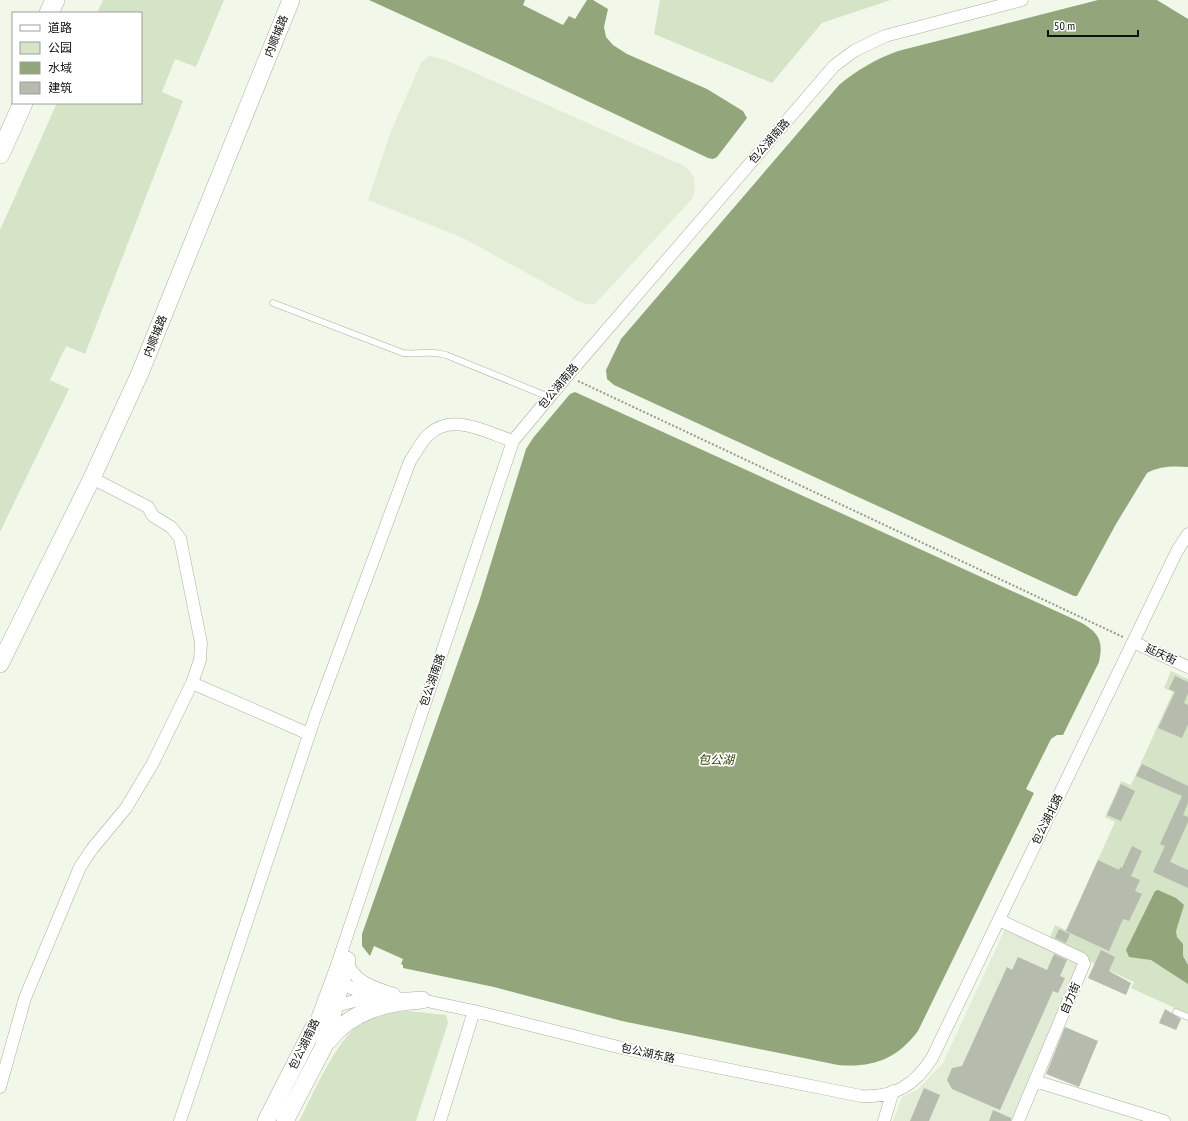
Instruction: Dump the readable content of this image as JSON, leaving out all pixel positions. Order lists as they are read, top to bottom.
{
  "streets": {
    "street": [
      "内顺城路",
      "包公湖南路",
      "延庆街",
      "包公湖北路",
      "自力街",
      "包公湖东路"
    ]
  },
  "crossings": [
    ["延庆街", "包公湖北路"],
    ["包公湖北路", "自力街"],
    ["包公湖北路", "包公湖东路"]
  ],
  "water": ["包公湖"],
  "legend": [
    "道路",
    "公园",
    "水域",
    "建筑"
  ],
  "scale_bar": "50 m"
}
